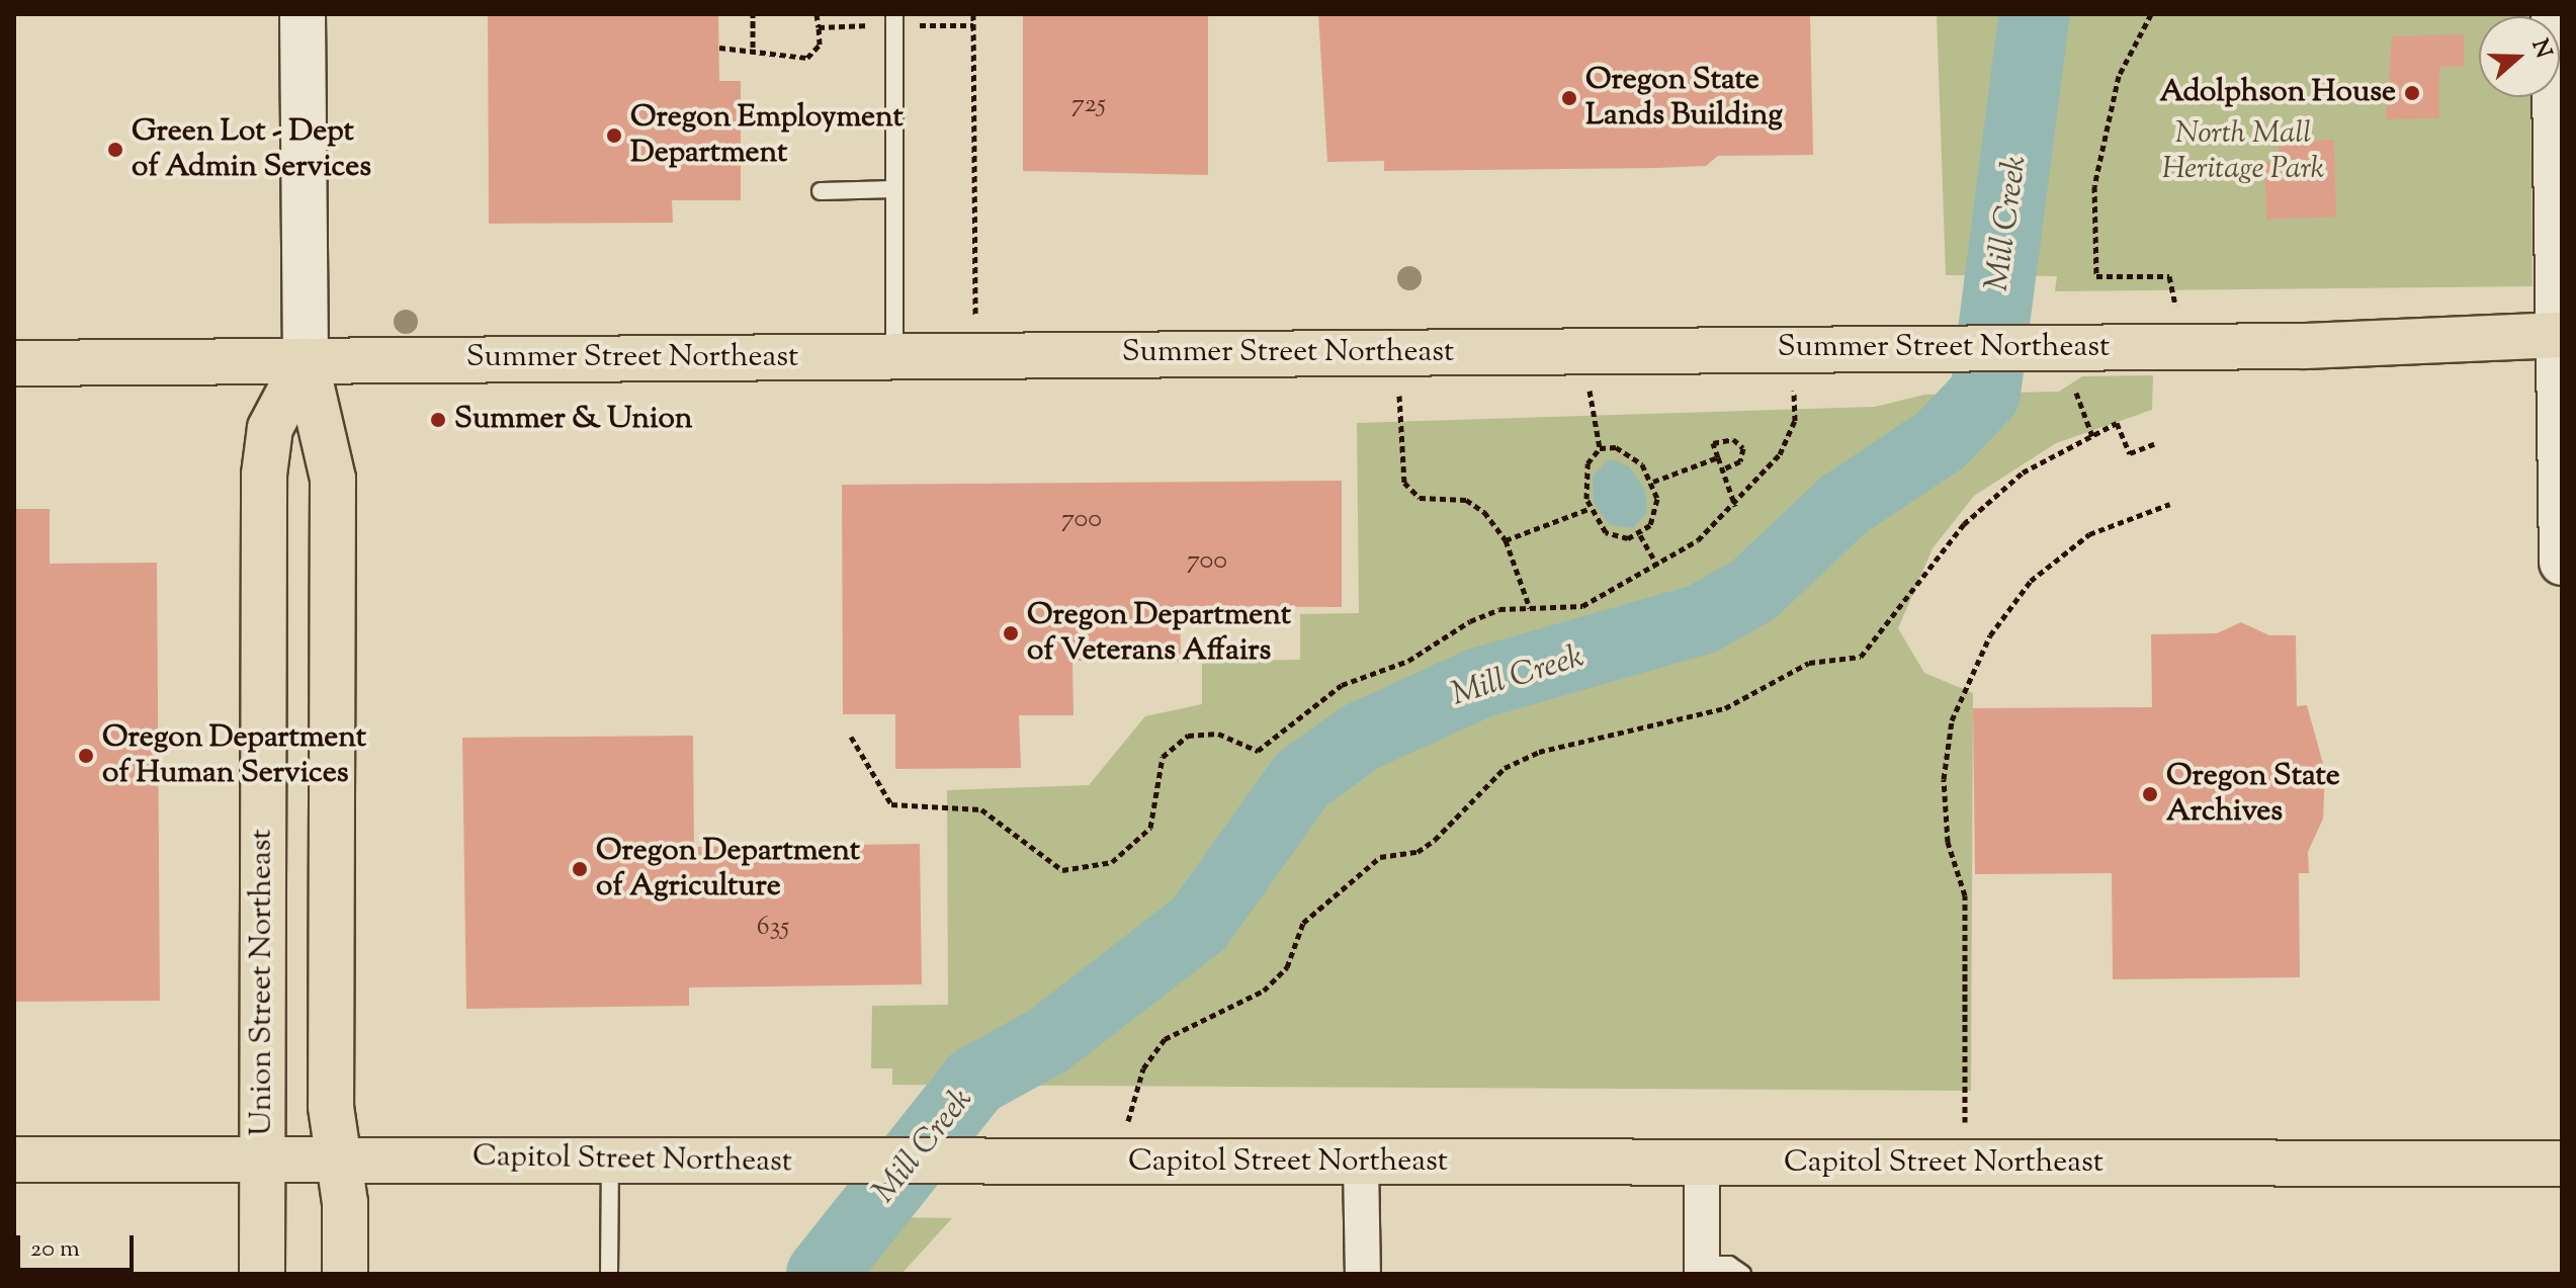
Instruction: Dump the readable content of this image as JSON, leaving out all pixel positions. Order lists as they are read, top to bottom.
{
  "streets": {
    "main road": ["Summer Street Northeast", "Union Street Northeast", "Capitol Street Northeast"]
  },
  "crossings": [
    ["Summer Street Northeast", "Union Street Northeast"],
    ["Union Street Northeast", "Capitol Street Northeast"]
  ],
  "water": ["Mill Creek"],
  "parks": ["North Mall Heritage Park"],
  "places": [
    "Adolphson House",
    "Oregon State Lands Building",
    "Oregon Employment Department",
    "Green Lot - Dept of Admin Services",
    "Summer & Union",
    "Oregon Department of Veterans Affairs",
    "Oregon Department of Human Services",
    "Oregon State Archives",
    "Oregon Department of Agriculture"
  ],
  "house_numbers": [
    "725",
    "700",
    "700",
    "635"
  ],
  "scale_bar": "20 m",
  "north": "right"
}
